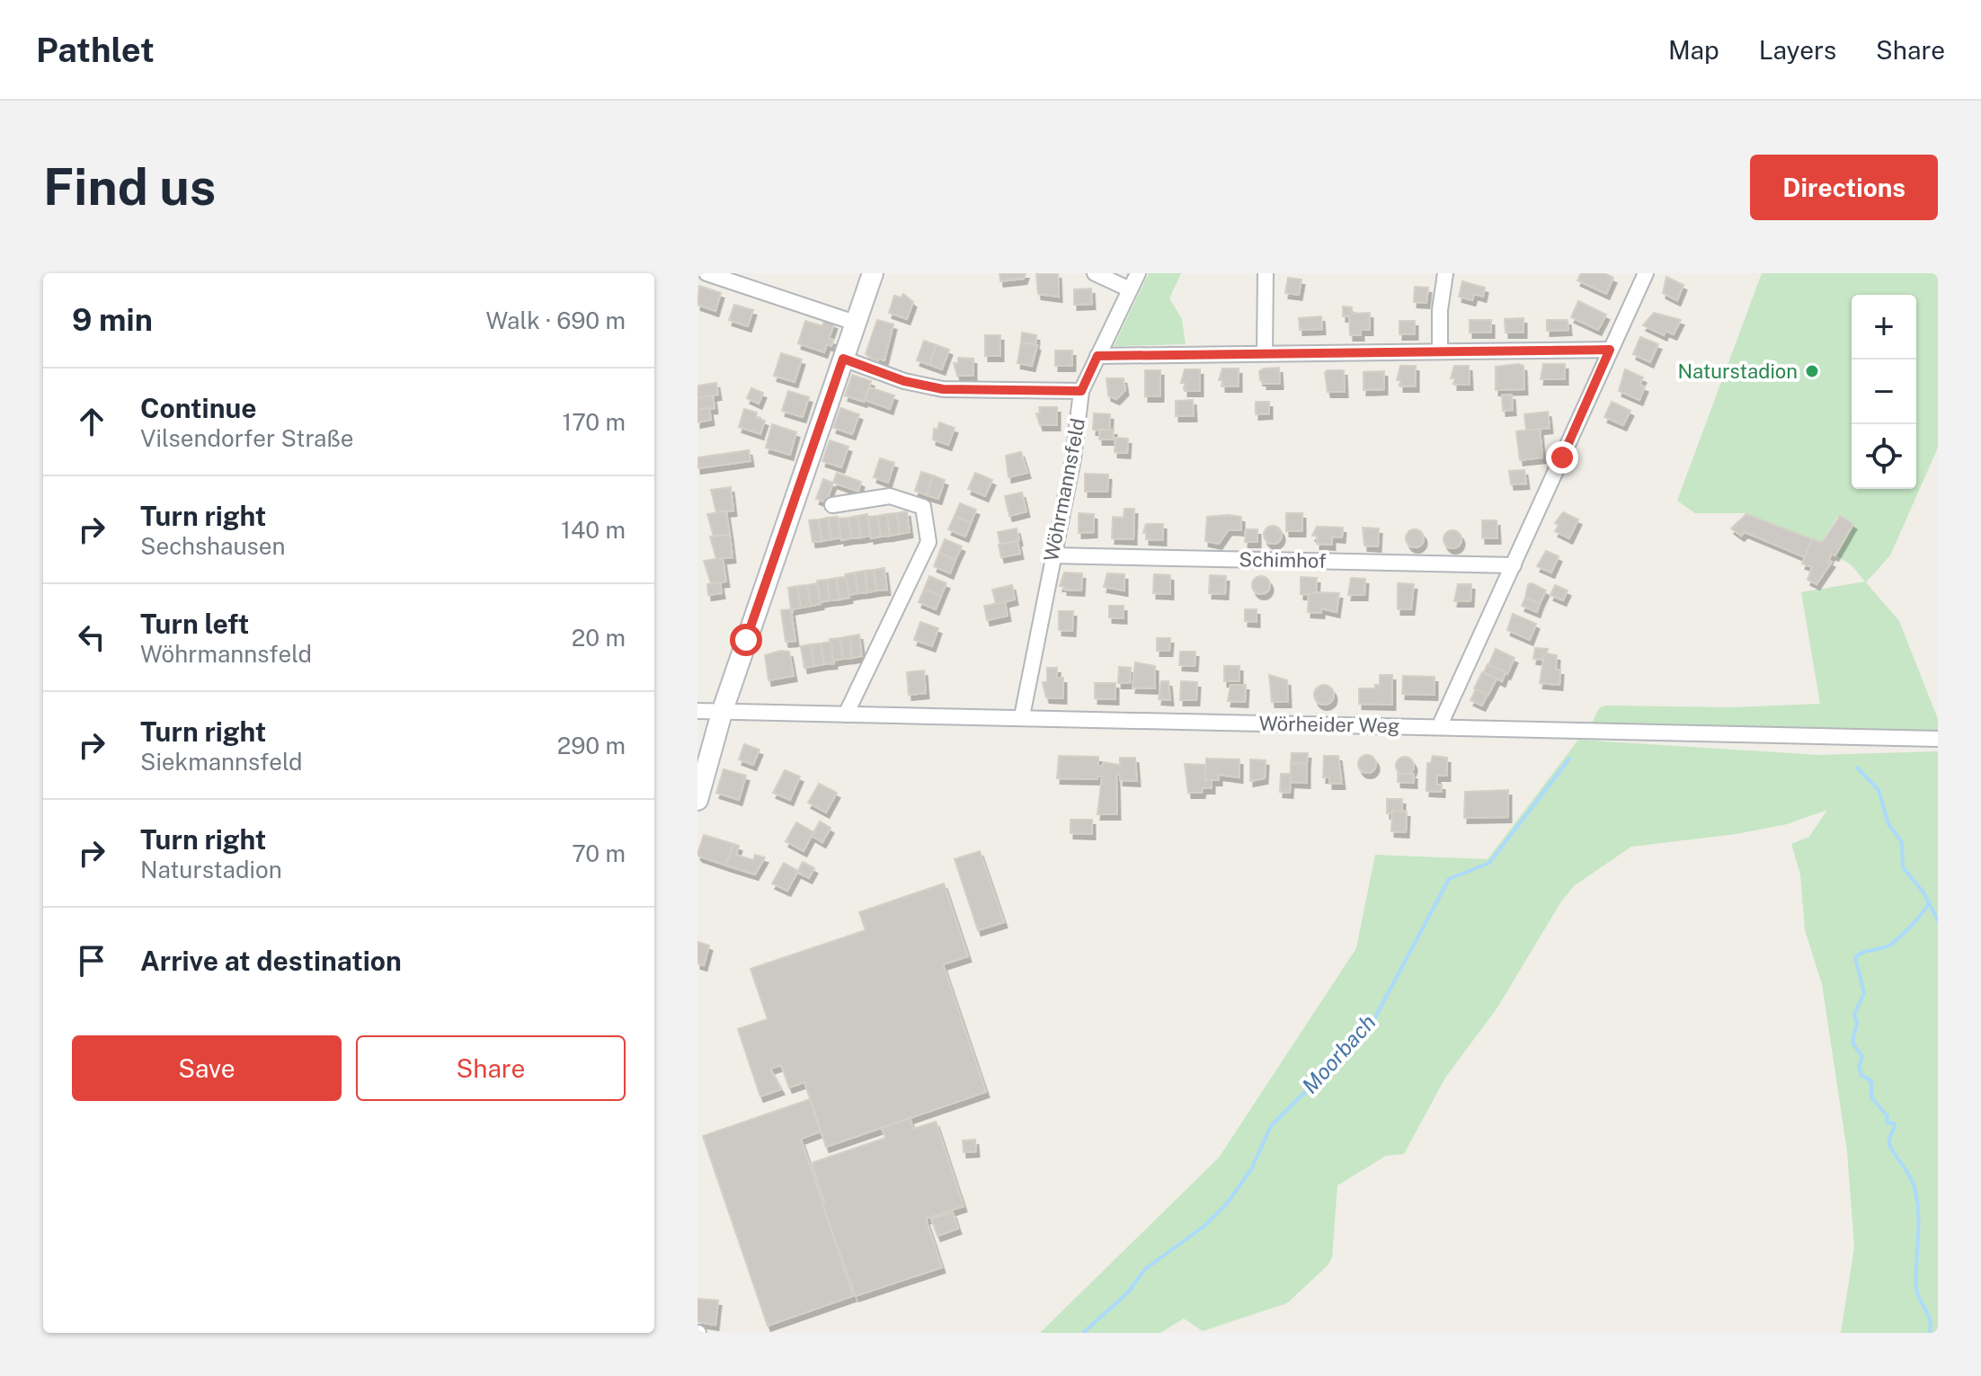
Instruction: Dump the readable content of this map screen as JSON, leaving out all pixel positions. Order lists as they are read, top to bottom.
{
  "streets": {
    "street": ["Wöhrmannsfeld", "Schimhof", "Wörheider Weg"]
  },
  "crossings": [
    ["Wöhrmannsfeld", "Schimhof"],
    ["Wöhrmannsfeld", "Wörheider Weg"]
  ],
  "water": ["Moorbach"],
  "places": ["Naturstadion"],
  "page": {
    "header": "Pathlet",
    "nav": ["Map", "Layers", "Share"],
    "buttons": [
      "Directions",
      ["Save", "Share"]
    ],
    "title": "Find us",
    "heading": ["9 min", "Walk · 690 m"],
    "map_buttons": ["+", "−"],
    "list": [
      ["Continue", "Vilsendorfer Straße", "170 m"],
      ["Turn right", "Sechshausen", "140 m"],
      ["Turn left", "Wöhrmannsfeld", "20 m"],
      ["Turn right", "Siekmannsfeld", "290 m"],
      ["Turn right", "Naturstadion", "70 m"],
      "Arrive at destination"
    ]
  }
}
